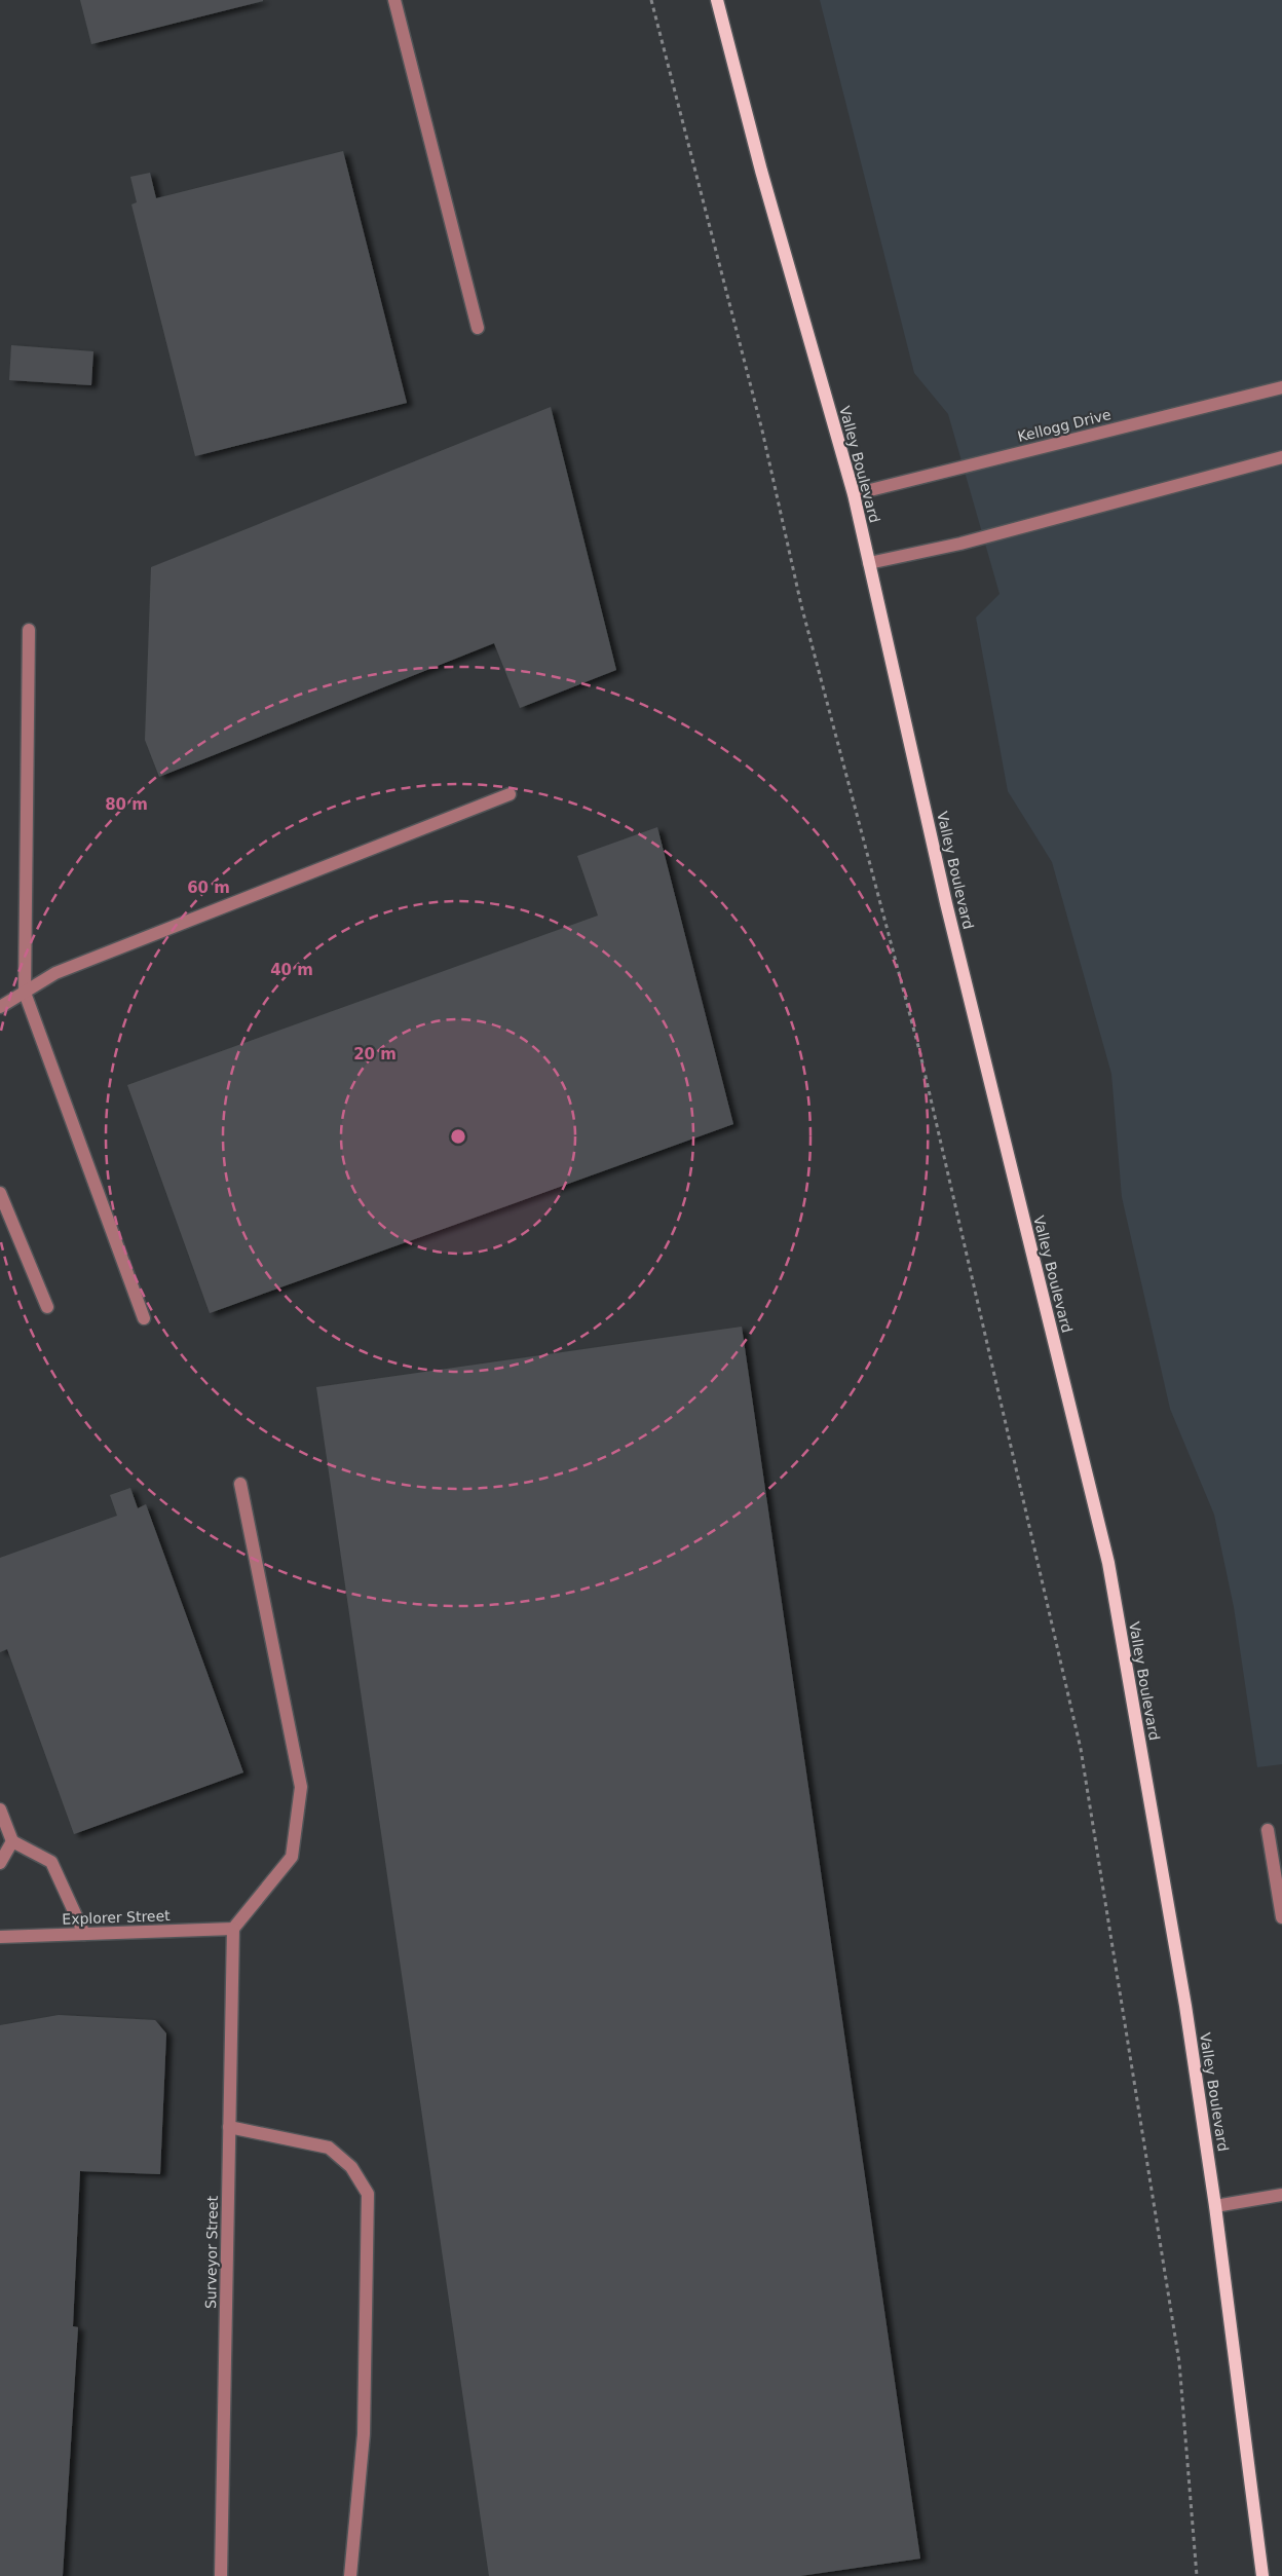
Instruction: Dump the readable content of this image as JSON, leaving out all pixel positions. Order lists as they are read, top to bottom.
{
  "streets": {
    "main road": ["Valley Boulevard"],
    "street": ["Kellogg Drive", "Explorer Street", "Surveyor Street"]
  },
  "crossings": [
    ["Kellogg Drive", "Valley Boulevard"],
    ["Explorer Street", "Surveyor Street"]
  ],
  "rings": [
    "80 m",
    "60 m",
    "40 m",
    "20 m"
  ]
}
